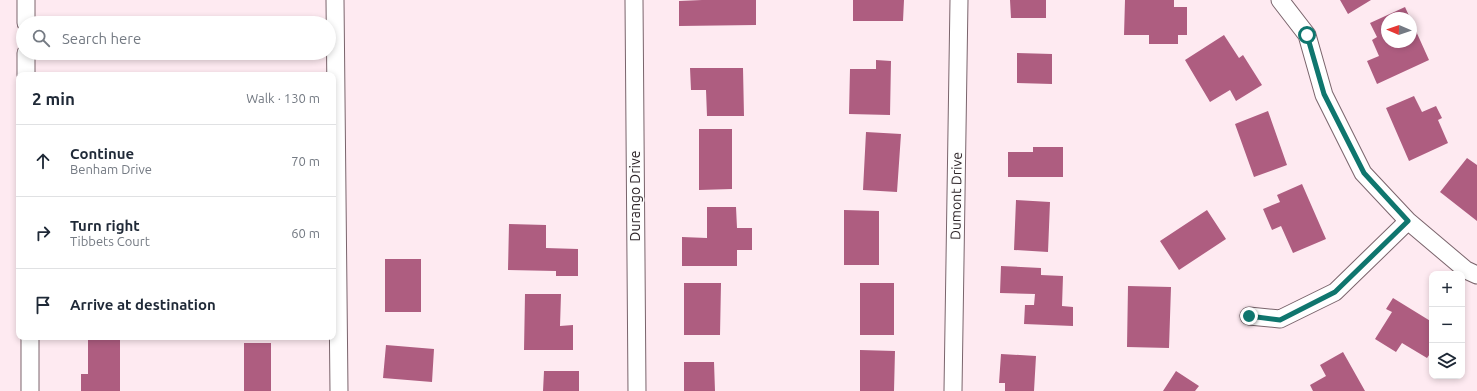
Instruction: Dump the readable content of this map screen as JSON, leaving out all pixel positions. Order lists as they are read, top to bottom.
{
  "streets": {
    "street": ["Durango Drive", "Dumont Drive"]
  },
  "north": "left",
  "page": {
    "search": "Search here",
    "heading": ["2 min", "Walk · 130 m"],
    "list": [
      ["Continue", "Benham Drive", "70 m"],
      ["Turn right", "Tibbets Court", "60 m"],
      "Arrive at destination"
    ],
    "map_buttons": ["+", "−"]
  }
}
